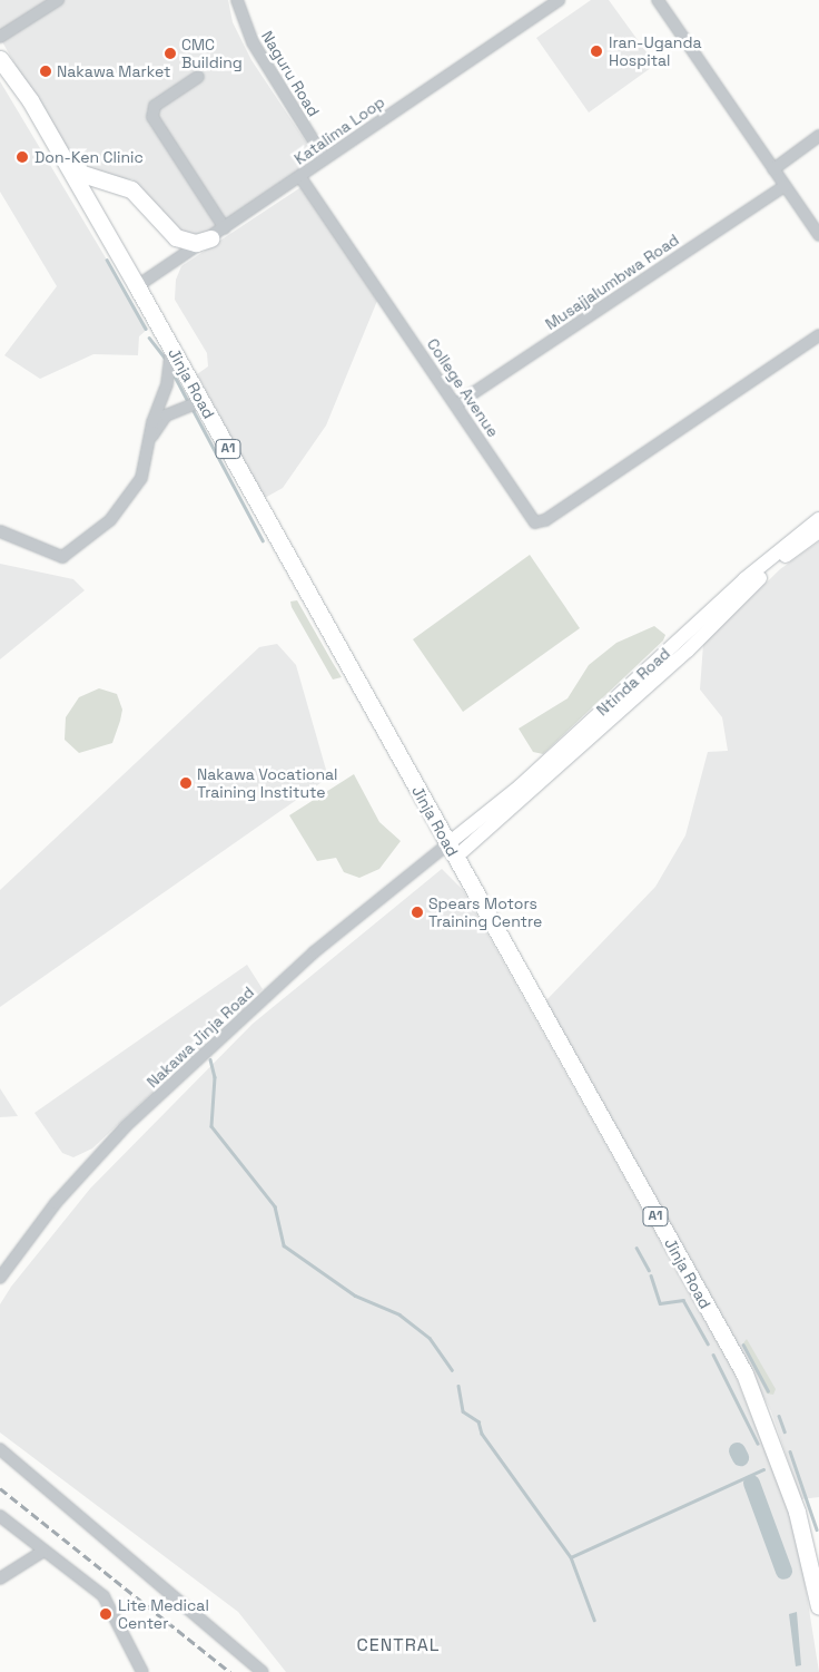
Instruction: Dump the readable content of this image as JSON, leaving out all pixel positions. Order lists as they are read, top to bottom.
{
  "streets": {
    "highway": ["Jinja Road", "A1"],
    "main road": ["Ntinda Road"],
    "street": [
      "Naguru Road",
      "Katalima Loop",
      "Musajjalumbwa Road",
      "College Avenue",
      "Nakawa Jinja Road"
    ]
  },
  "crossings": [
    ["Naguru Road", "Katalima Loop"],
    ["Katalima Loop", "Jinja Road"],
    ["Katalima Loop", "College Avenue"],
    ["Musajjalumbwa Road", "College Avenue"],
    ["Jinja Road", "Ntinda Road"],
    ["Jinja Road", "Nakawa Jinja Road"],
    ["Ntinda Road", "Nakawa Jinja Road"]
  ],
  "districts": ["CENTRAL"],
  "places": [
    "Iran-Uganda Hospital",
    "CMC Building",
    "Nakawa Market",
    "Don-Ken Clinic",
    "Nakawa Vocational Training Institute",
    "Spears Motors Training Centre",
    "Lite Medical Center"
  ]
}
